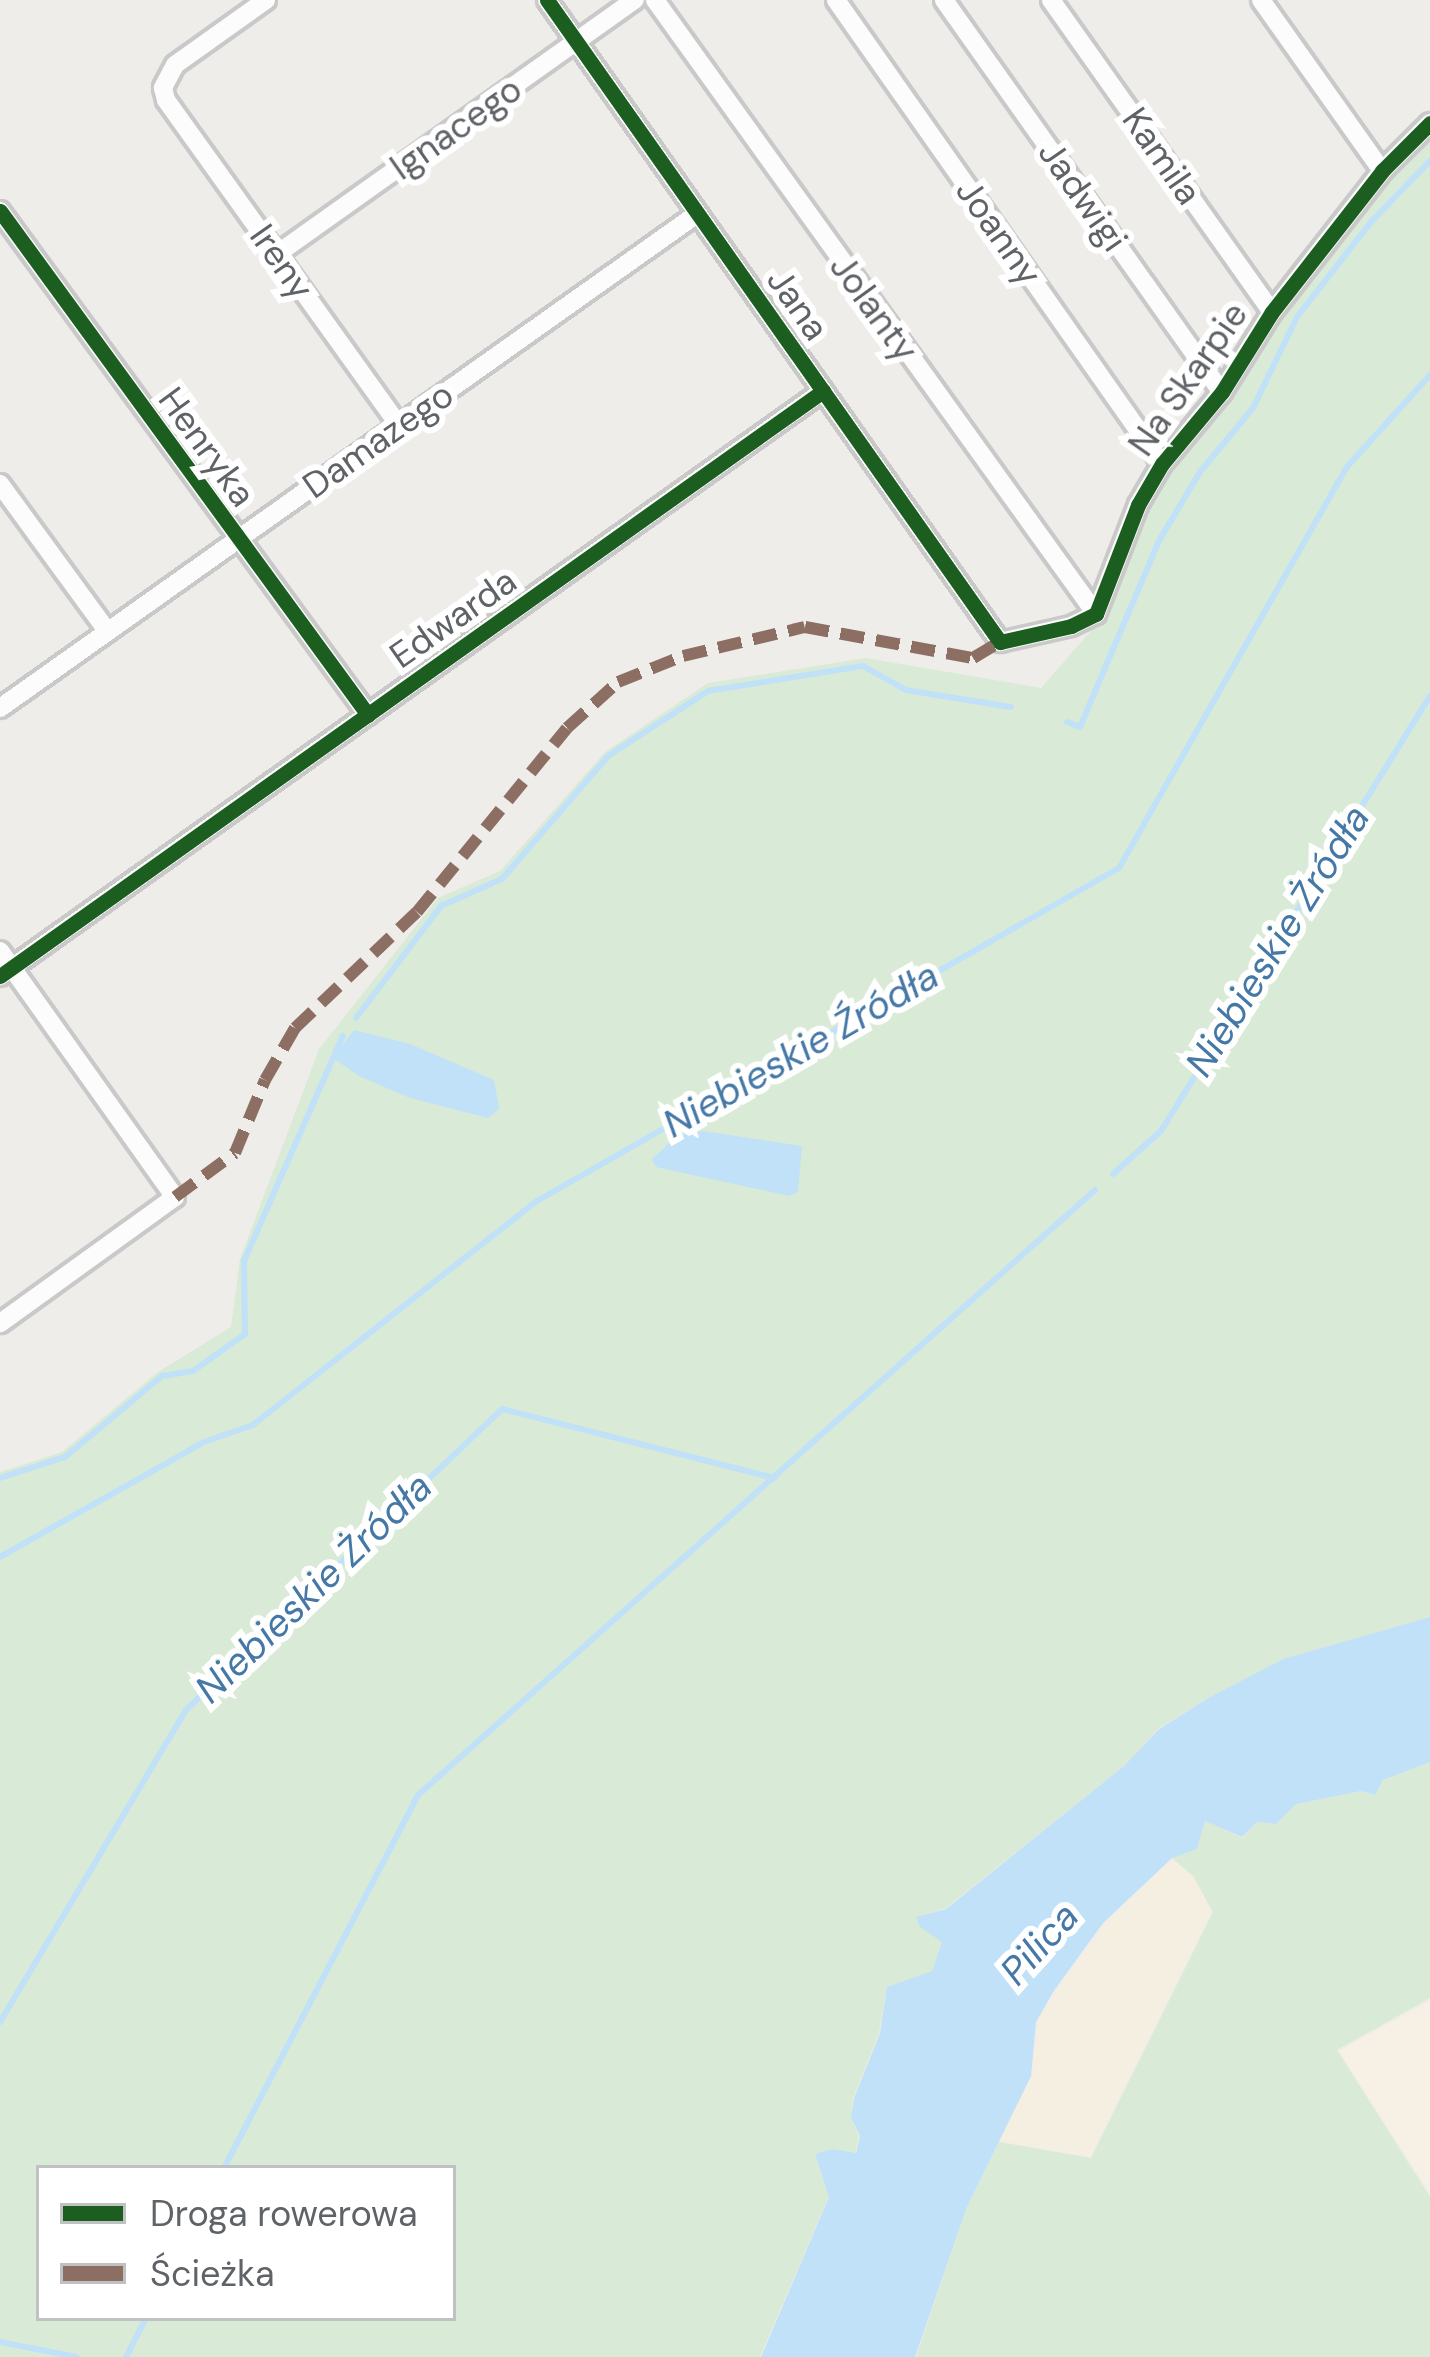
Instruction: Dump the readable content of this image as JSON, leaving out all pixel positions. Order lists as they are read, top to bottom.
{
  "streets": {
    "street": [
      "Ignacego",
      "Kamila",
      "Jadwigi",
      "Joanny",
      "Ireny",
      "Jana",
      "Jolanty",
      "Na Skarpie",
      "Damazego",
      "Henryka",
      "Edwarda"
    ]
  },
  "crossings": [
    ["Ignacego", "Ireny"],
    ["Ignacego", "Jana"],
    ["Kamila", "Na Skarpie"],
    ["Jadwigi", "Na Skarpie"],
    ["Joanny", "Na Skarpie"],
    ["Ireny", "Damazego"],
    ["Jana", "Jolanty"],
    ["Jana", "Na Skarpie"],
    ["Jana", "Damazego"],
    ["Jana", "Edwarda"],
    ["Jolanty", "Na Skarpie"],
    ["Damazego", "Henryka"],
    ["Henryka", "Edwarda"]
  ],
  "water": ["Niebieskie Żródła", "Niebieskie Źródła", "Pilica"],
  "legend": ["Droga rowerowa", "Ścieżka"]
}
